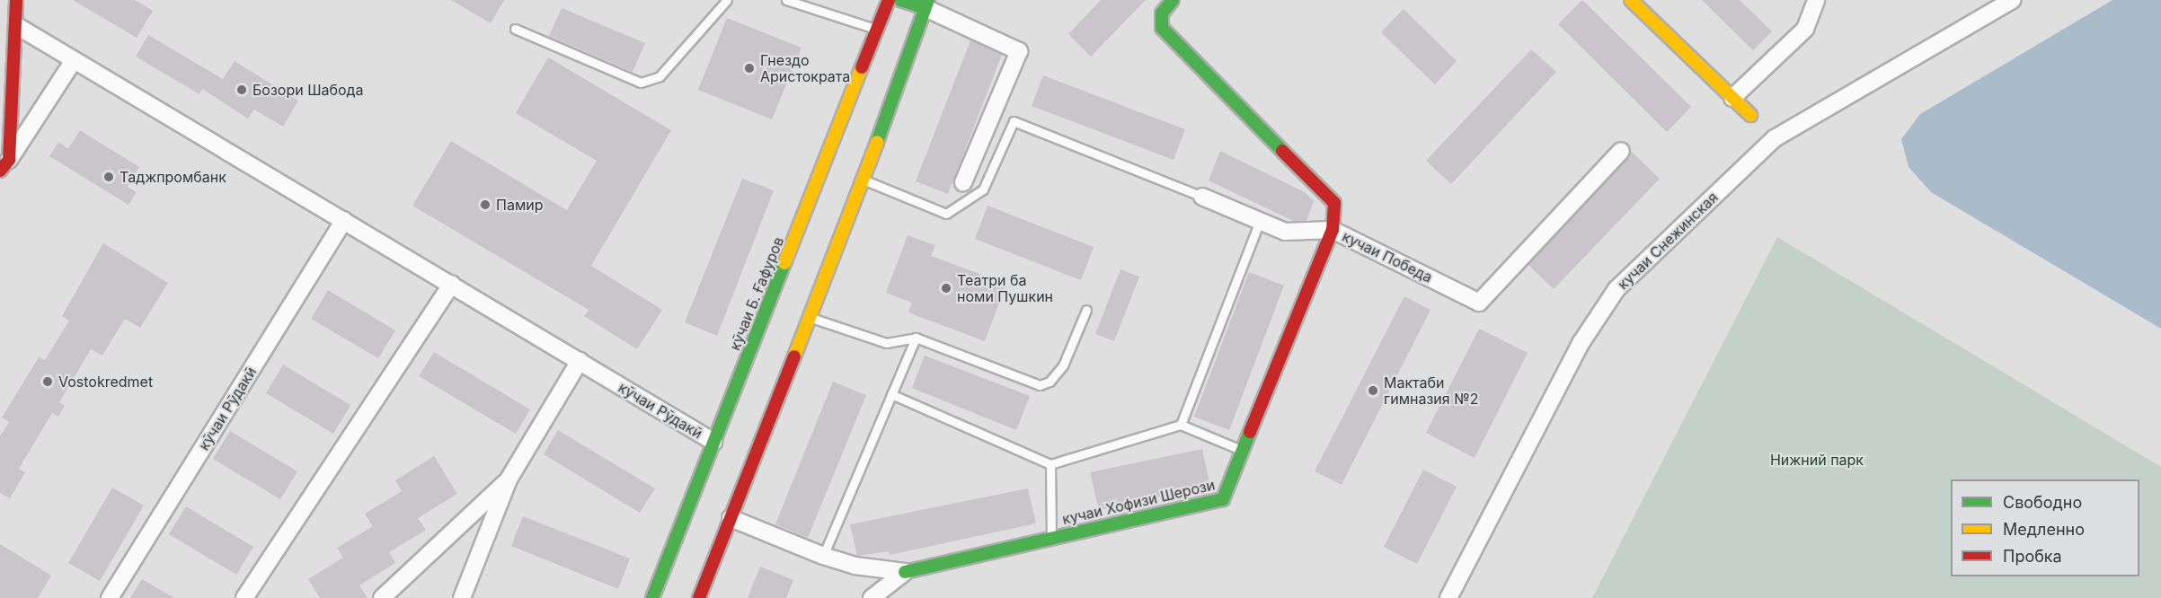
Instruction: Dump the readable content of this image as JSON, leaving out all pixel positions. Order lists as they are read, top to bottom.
{
  "streets": {
    "street": [
      "кучаи Снежинская",
      "кучаи Победа",
      "кӯчаи Б. Ғафуров",
      "кӯчаи Рӯдакӣ",
      "кучаи Хофизи Шерози"
    ]
  },
  "crossings": [
    ["кучаи Победа", "кучаи Хофизи Шерози"],
    ["кӯчаи Б. Ғафуров", "кӯчаи Рӯдакӣ"]
  ],
  "parks": ["Нижний парк"],
  "places": [
    "Гнездо Аристократа",
    "Бозори Шабода",
    "Таджпромбанк",
    "Памир",
    "Театри ба номи Пушкин",
    "Vostokredmet",
    "Мактаби гимназия №2"
  ],
  "legend": ["Свободно", "Медленно", "Пробка"]
}
